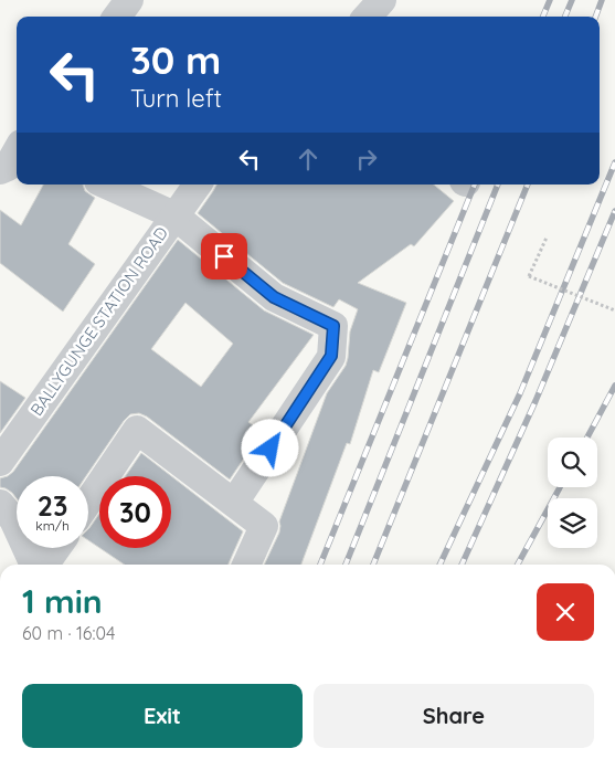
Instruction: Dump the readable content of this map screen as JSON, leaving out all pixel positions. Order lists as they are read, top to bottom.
{
  "streets": {
    "street": ["BALLYGUNGE STATION ROAD"]
  },
  "page": {
    "turn": ["30 m", "Turn left"],
    "speed": "23 km/h",
    "limit": "30",
    "heading": ["1 min", "60 m · 16:04"],
    "buttons": ["Exit", "Share"]
  }
}
